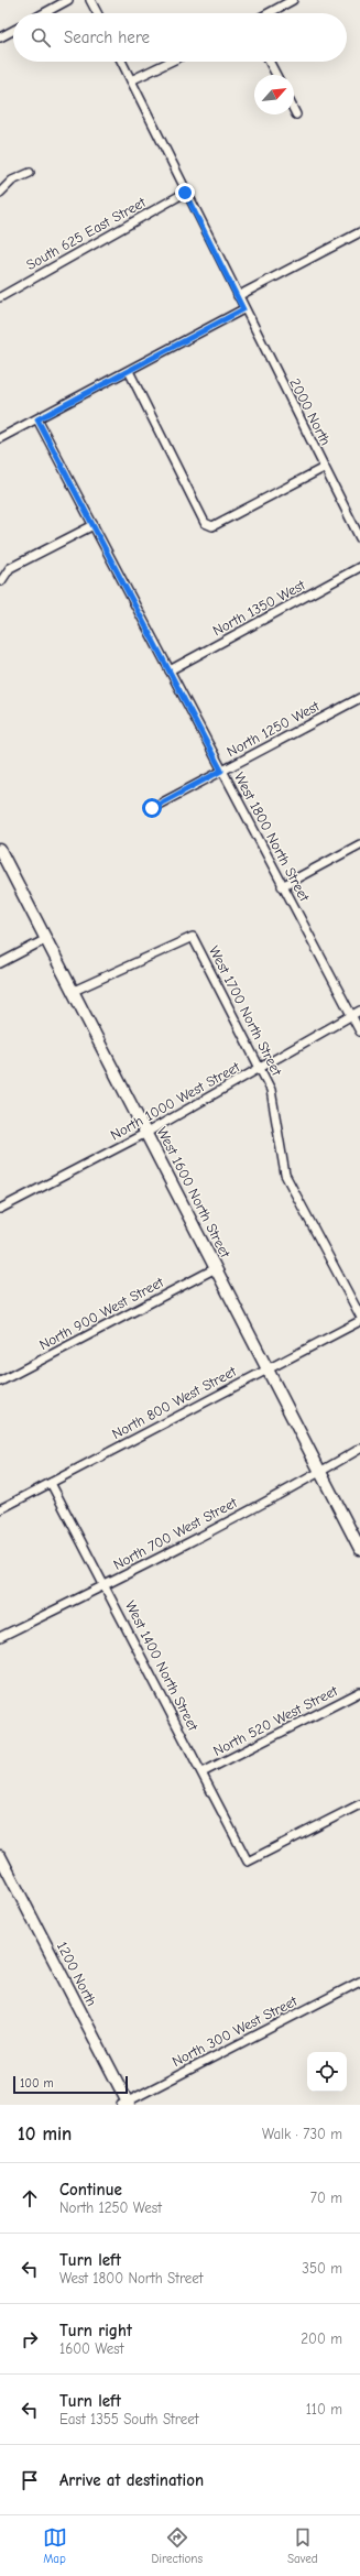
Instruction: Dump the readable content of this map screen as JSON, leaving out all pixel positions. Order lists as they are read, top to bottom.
{
  "streets": {
    "street": [
      "South 625 East Street",
      "2000 North",
      "North 1350 West",
      "North 1250 West",
      "West 1800 North Street",
      "West 1700 North Street",
      "North 1000 West Street",
      "West 1600 North Street",
      "North 900 West Street",
      "North 800 West Street",
      "North 700 West Street",
      "West 1400 North Street",
      "North 520 West Street",
      "1200 North",
      "North 300 West Street"
    ]
  },
  "crossings": [
    ["South 625 East Street", "2000 North"],
    ["North 1350 West", "West 1800 North Street"],
    ["North 1250 West", "West 1800 North Street"],
    ["West 1800 North Street", "North 1000 West Street"],
    ["West 1700 North Street", "North 1000 West Street"],
    ["West 1700 North Street", "West 1600 North Street"],
    ["North 1000 West Street", "West 1600 North Street"],
    ["West 1600 North Street", "North 900 West Street"],
    ["West 1600 North Street", "North 800 West Street"],
    ["West 1600 North Street", "North 700 West Street"],
    ["North 800 West Street", "West 1400 North Street"],
    ["North 700 West Street", "West 1400 North Street"],
    ["West 1400 North Street", "North 520 West Street"],
    ["1200 North", "North 300 West Street"]
  ],
  "scale_bar": "100 m",
  "north": "top right",
  "page": {
    "search": "Search here",
    "scale": "100 m",
    "heading": ["10 min", "Walk · 730 m"],
    "list": [
      ["Continue", "North 1250 West", "70 m"],
      ["Turn left", "West 1800 North Street", "350 m"],
      ["Turn right", "1600 West", "200 m"],
      ["Turn left", "East 1355 South Street", "110 m"],
      "Arrive at destination"
    ],
    "nav": ["Map", "Directions", "Saved"]
  }
}
